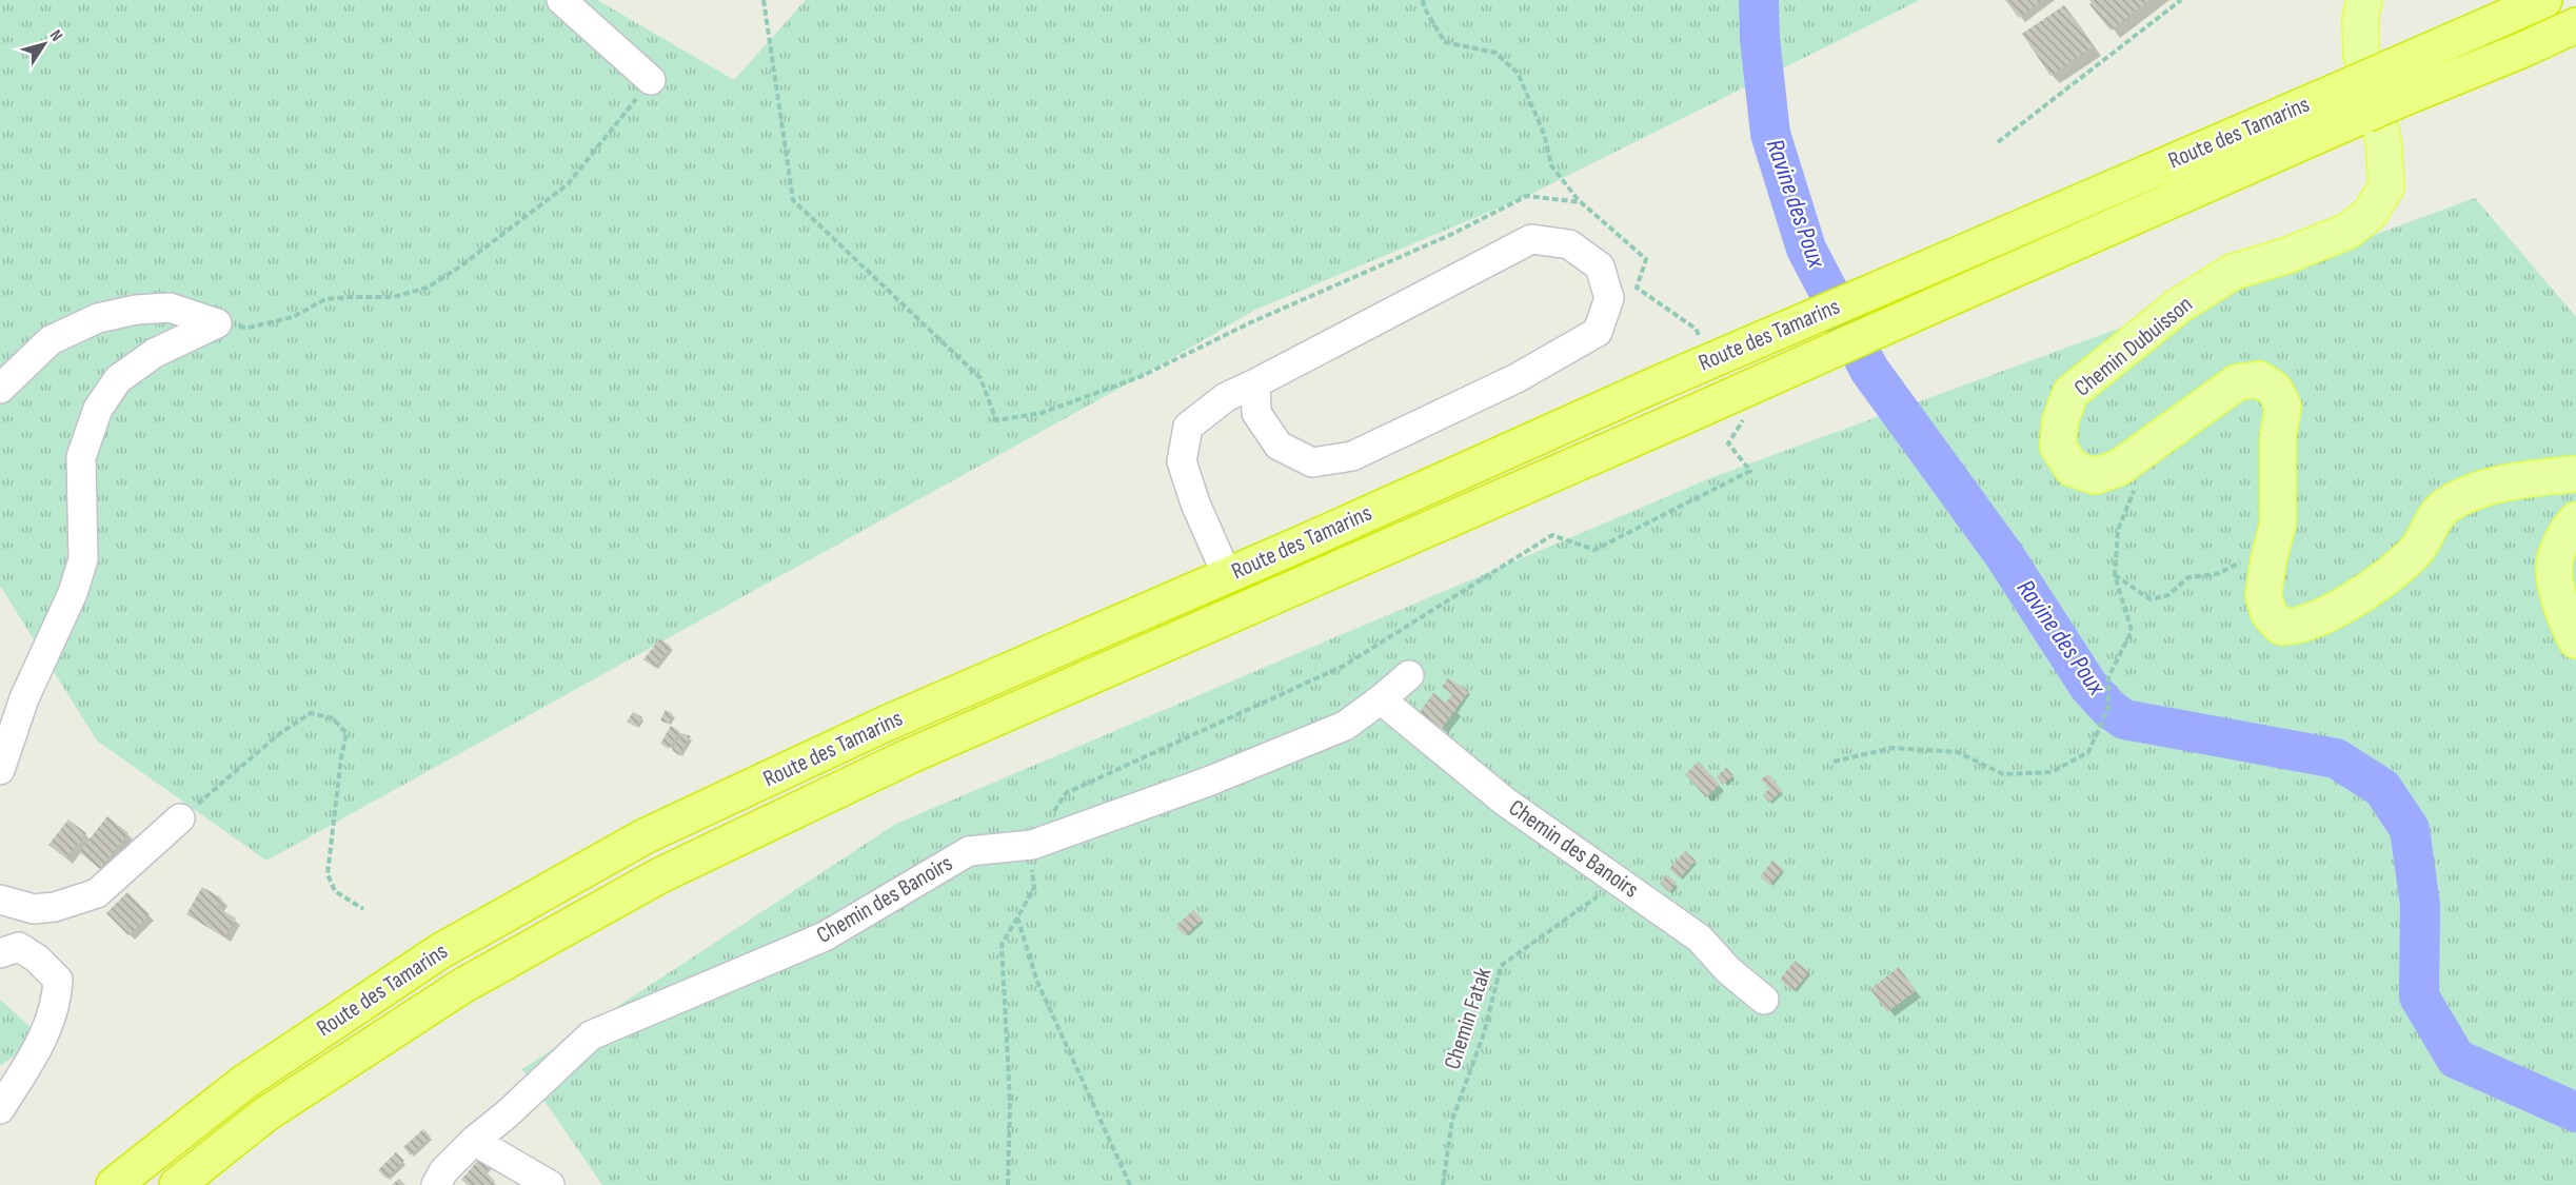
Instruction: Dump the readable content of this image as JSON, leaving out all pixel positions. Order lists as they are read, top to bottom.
{
  "streets": {
    "highway": ["Route des Tamarins"],
    "main road": ["Chemin Dubuisson"],
    "street": ["Chemin des Banoirs"],
    "path": ["Chemin Fatak"]
  },
  "crossings": [
    ["Route des Tamarins", "Chemin Dubuisson"],
    ["Chemin des Banoirs", "Chemin Fatak"]
  ],
  "water": ["Ravine des Poux"],
  "north": "top right"
}
